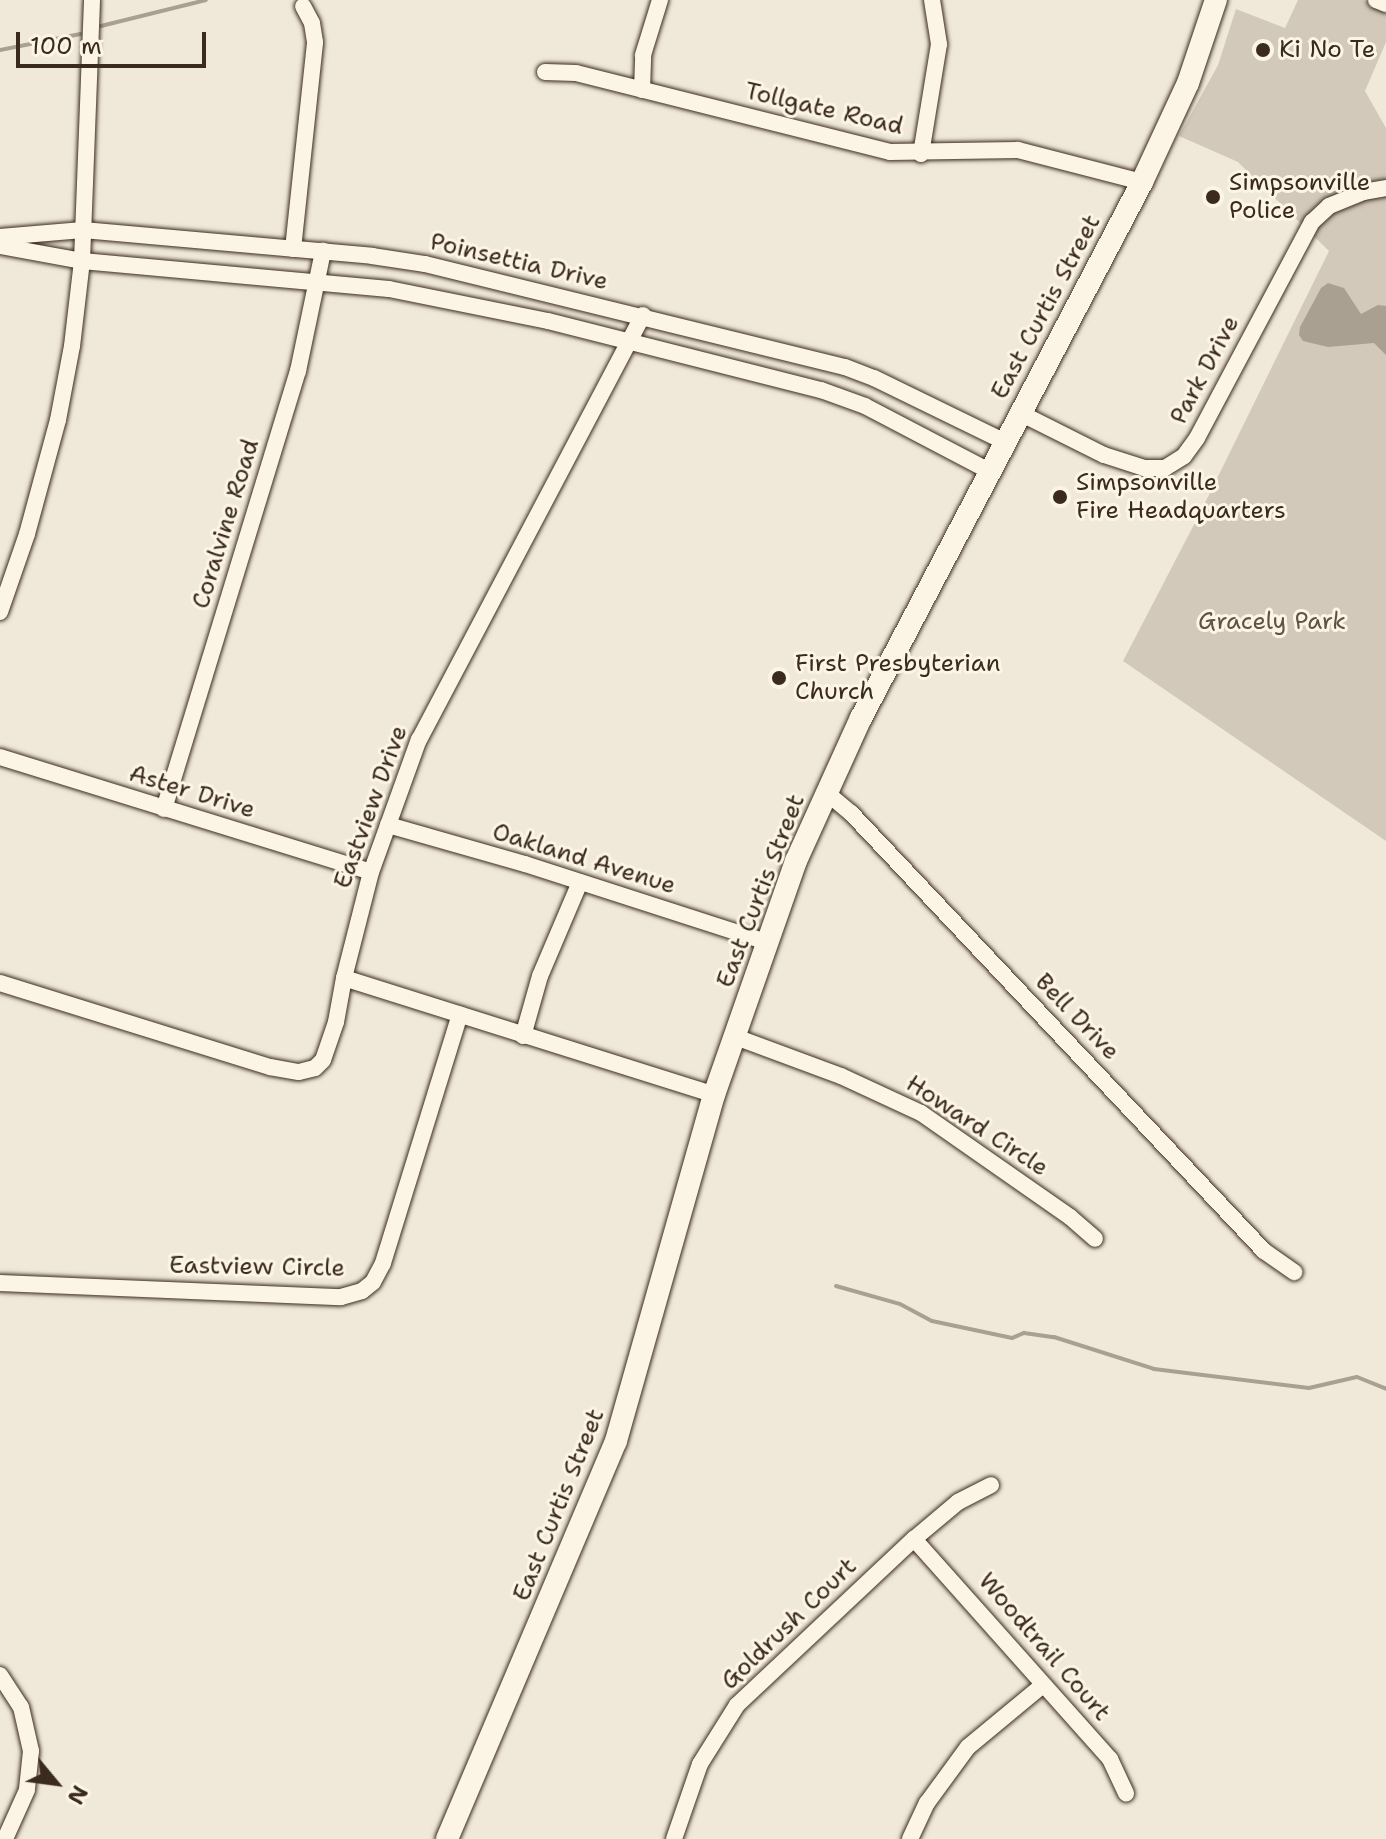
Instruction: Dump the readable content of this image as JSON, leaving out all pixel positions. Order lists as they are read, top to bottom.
{
  "streets": {
    "main road": ["East Curtis Street"],
    "street": [
      "Tollgate Road",
      "Poinsettia Drive",
      "Park Drive",
      "Coralvine Road",
      "Aster Drive",
      "Eastview Drive",
      "Oakland Avenue",
      "Bell Drive",
      "Howard Circle",
      "Eastview Circle",
      "Goldrush Court",
      "Woodtrail Court"
    ]
  },
  "crossings": [
    ["Tollgate Road", "East Curtis Street"],
    ["Poinsettia Drive", "East Curtis Street"],
    ["Poinsettia Drive", "Coralvine Road"],
    ["Poinsettia Drive", "Eastview Drive"],
    ["East Curtis Street", "Park Drive"],
    ["East Curtis Street", "Oakland Avenue"],
    ["East Curtis Street", "Bell Drive"],
    ["East Curtis Street", "Howard Circle"],
    ["Coralvine Road", "Aster Drive"],
    ["Aster Drive", "Eastview Drive"],
    ["Eastview Drive", "Oakland Avenue"],
    ["Goldrush Court", "Woodtrail Court"]
  ],
  "parks": ["Gracely Park"],
  "places": [
    "Ki No Te",
    "Simpsonville Police",
    "Simpsonville Fire Headquarters",
    "First Presbyterian Church"
  ],
  "scale_bar": "100 m",
  "north": "bottom right"
}
